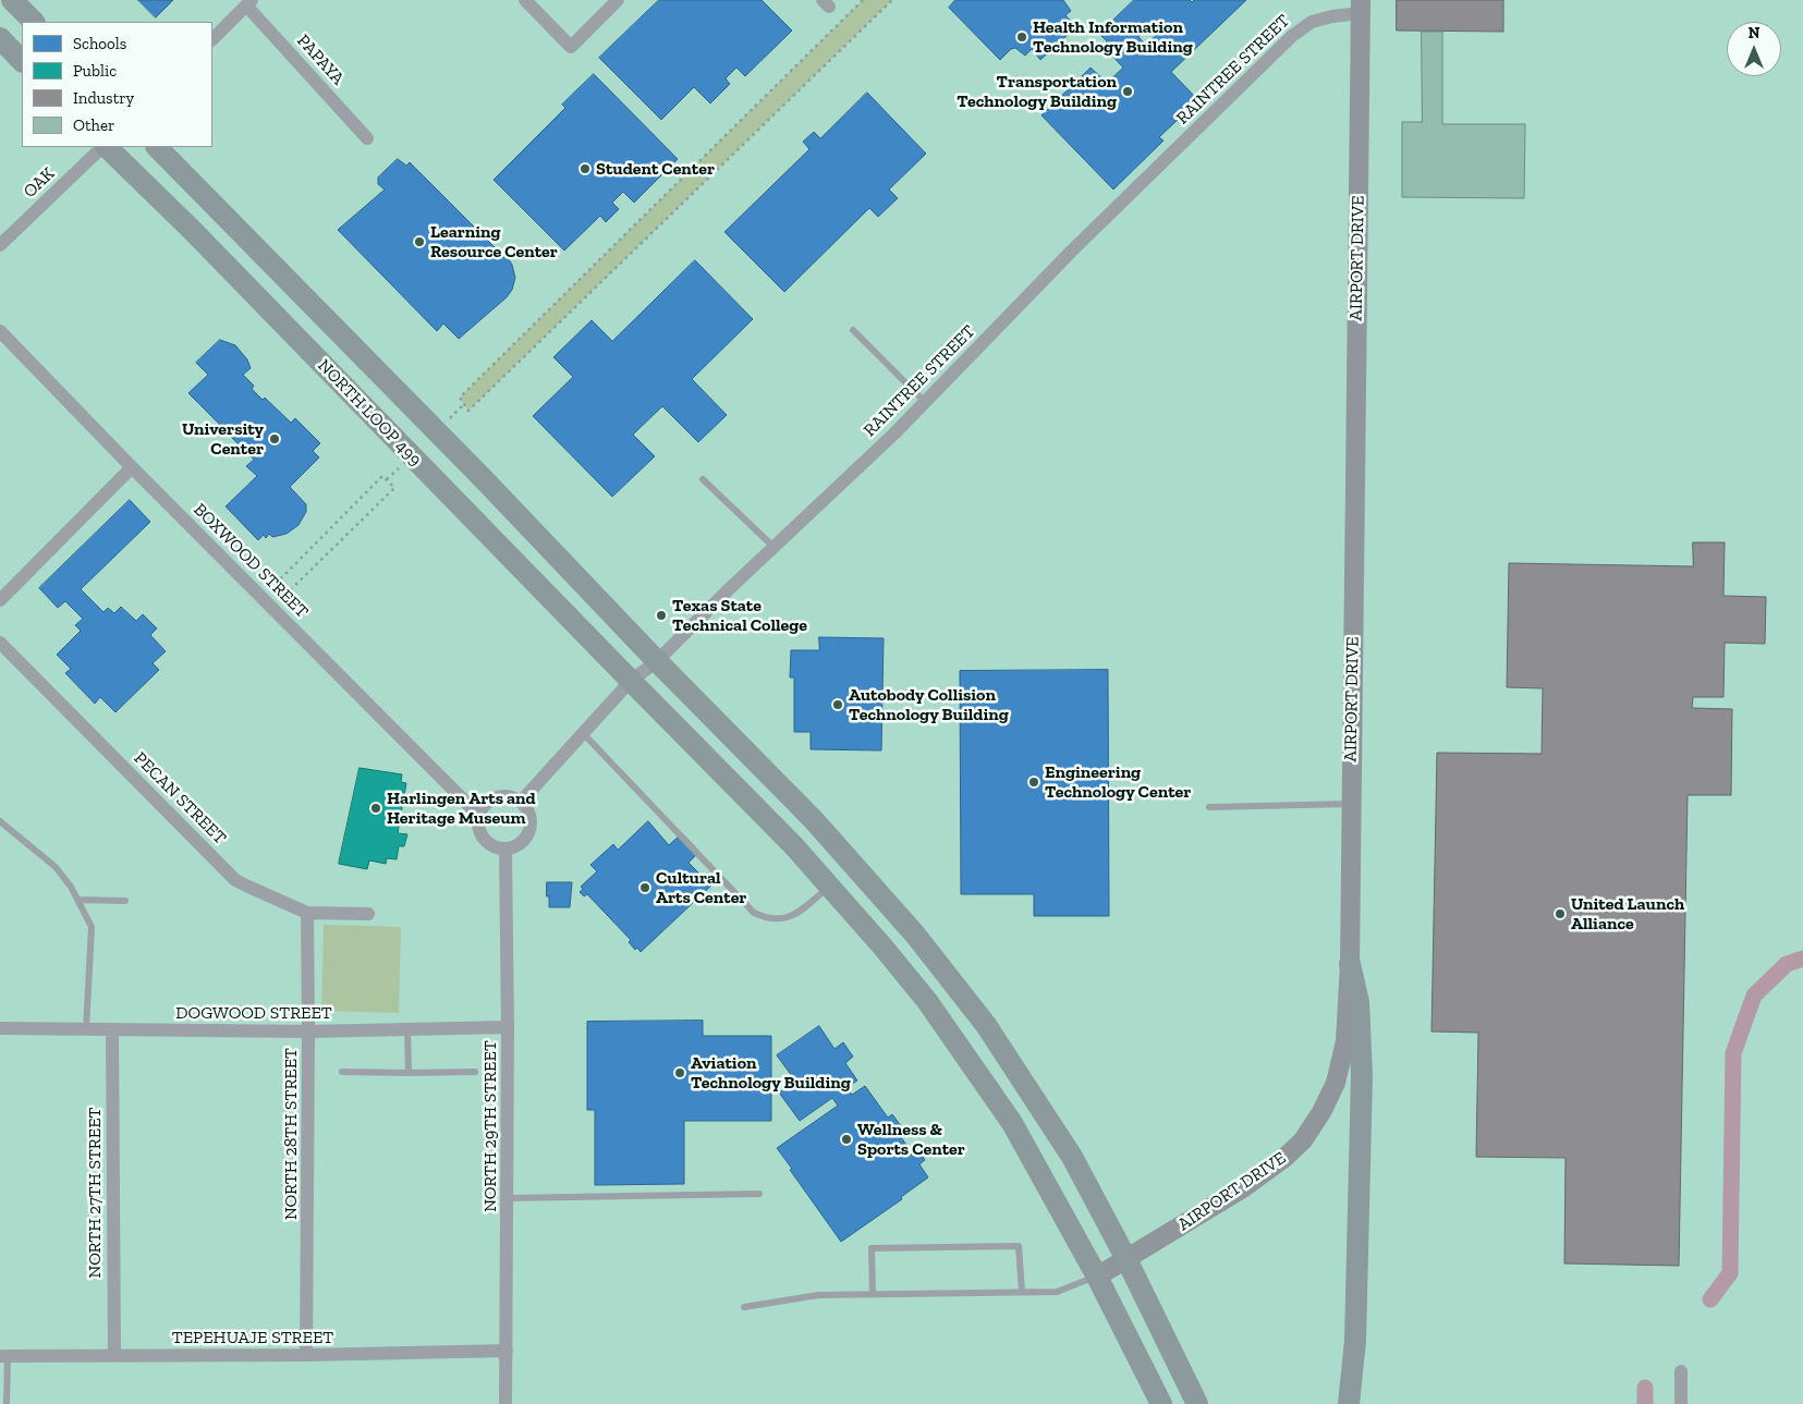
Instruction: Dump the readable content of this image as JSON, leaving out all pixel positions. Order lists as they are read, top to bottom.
{
  "streets": {
    "main road": ["NORTH LOOP 499"],
    "street": [
      "PAPAYA",
      "RAINTREE STREET",
      "OAK",
      "AIRPORT DRIVE",
      "BOXWOOD STREET",
      "PECAN STREET",
      "DOGWOOD STREET",
      "NORTH 29TH STREET",
      "NORTH 28TH STREET",
      "NORTH 27TH STREET",
      "TEPEHUAJE STREET"
    ]
  },
  "crossings": [
    ["RAINTREE STREET", "AIRPORT DRIVE"],
    ["RAINTREE STREET", "NORTH LOOP 499"],
    ["RAINTREE STREET", "BOXWOOD STREET"],
    ["RAINTREE STREET", "NORTH 29TH STREET"],
    ["AIRPORT DRIVE", "NORTH LOOP 499"],
    ["BOXWOOD STREET", "NORTH 29TH STREET"],
    ["PECAN STREET", "NORTH 28TH STREET"],
    ["DOGWOOD STREET", "NORTH 29TH STREET"],
    ["DOGWOOD STREET", "NORTH 28TH STREET"],
    ["DOGWOOD STREET", "NORTH 27TH STREET"],
    ["NORTH 29TH STREET", "TEPEHUAJE STREET"],
    ["NORTH 28TH STREET", "TEPEHUAJE STREET"],
    ["NORTH 27TH STREET", "TEPEHUAJE STREET"]
  ],
  "places": [
    "Health Information Technology Building",
    "Transportation Technology Building",
    "Student Center",
    "Learning Resource Center",
    "University Center",
    "Texas State Technical College",
    "Autobody Collision Technology Building",
    "Engineering Technology Center",
    "Harlingen Arts and Heritage Museum",
    "Cultural Arts Center",
    "United Launch Alliance",
    "Aviation Technology Building",
    "Wellness & Sports Center"
  ],
  "legend": [
    "Schools",
    "Public",
    "Industry",
    "Other"
  ],
  "north": "top"
}
